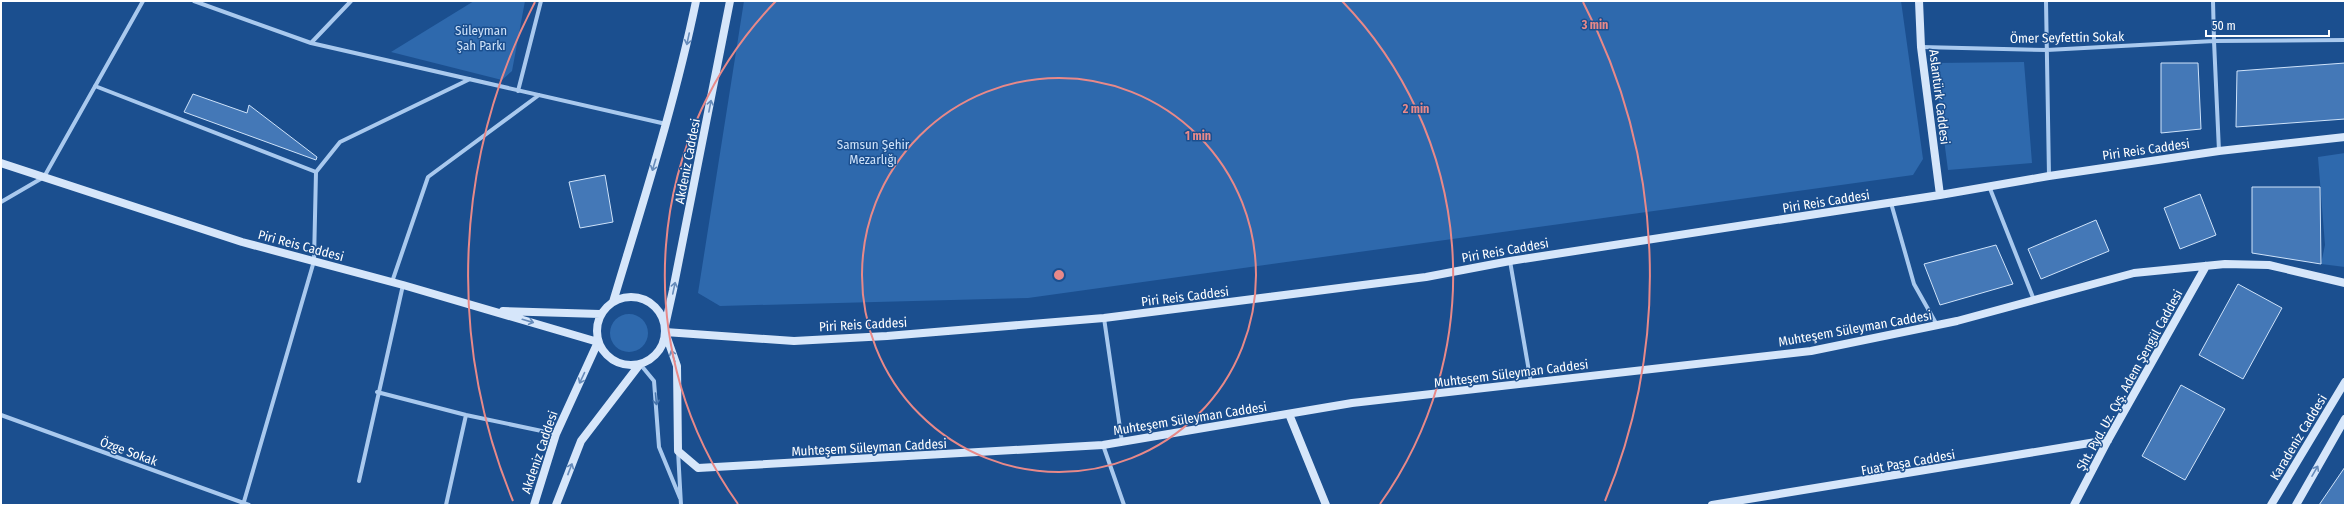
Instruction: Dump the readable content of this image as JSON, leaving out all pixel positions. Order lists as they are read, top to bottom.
{
  "streets": {
    "street": [
      "Ömer Seyfettin Sokak",
      "Aslantürk Caddesi",
      "Piri Reis Caddesi",
      "Akdeniz Caddesi",
      "Muhteşem Süleyman Caddesi",
      "Şht. Pyd. Uz. Çvş. Adem Şengül Caddesi",
      "Karadeniz Caddesi",
      "Özge Sokak",
      "Fuat Paşa Caddesi"
    ]
  },
  "crossings": [
    ["Ömer Seyfettin Sokak", "Aslantürk Caddesi"],
    ["Aslantürk Caddesi", "Piri Reis Caddesi"],
    ["Piri Reis Caddesi", "Akdeniz Caddesi"],
    ["Muhteşem Süleyman Caddesi", "Şht. Pyd. Uz. Çvş. Adem Şengül Caddesi"],
    ["Şht. Pyd. Uz. Çvş. Adem Şengül Caddesi", "Fuat Paşa Caddesi"]
  ],
  "parks": ["Süleyman Şah Parkı", "Samsun Şehir Mezarlığı"],
  "scale_bar": "50 m",
  "rings": ["3 min", "2 min", "1 min"]
}
